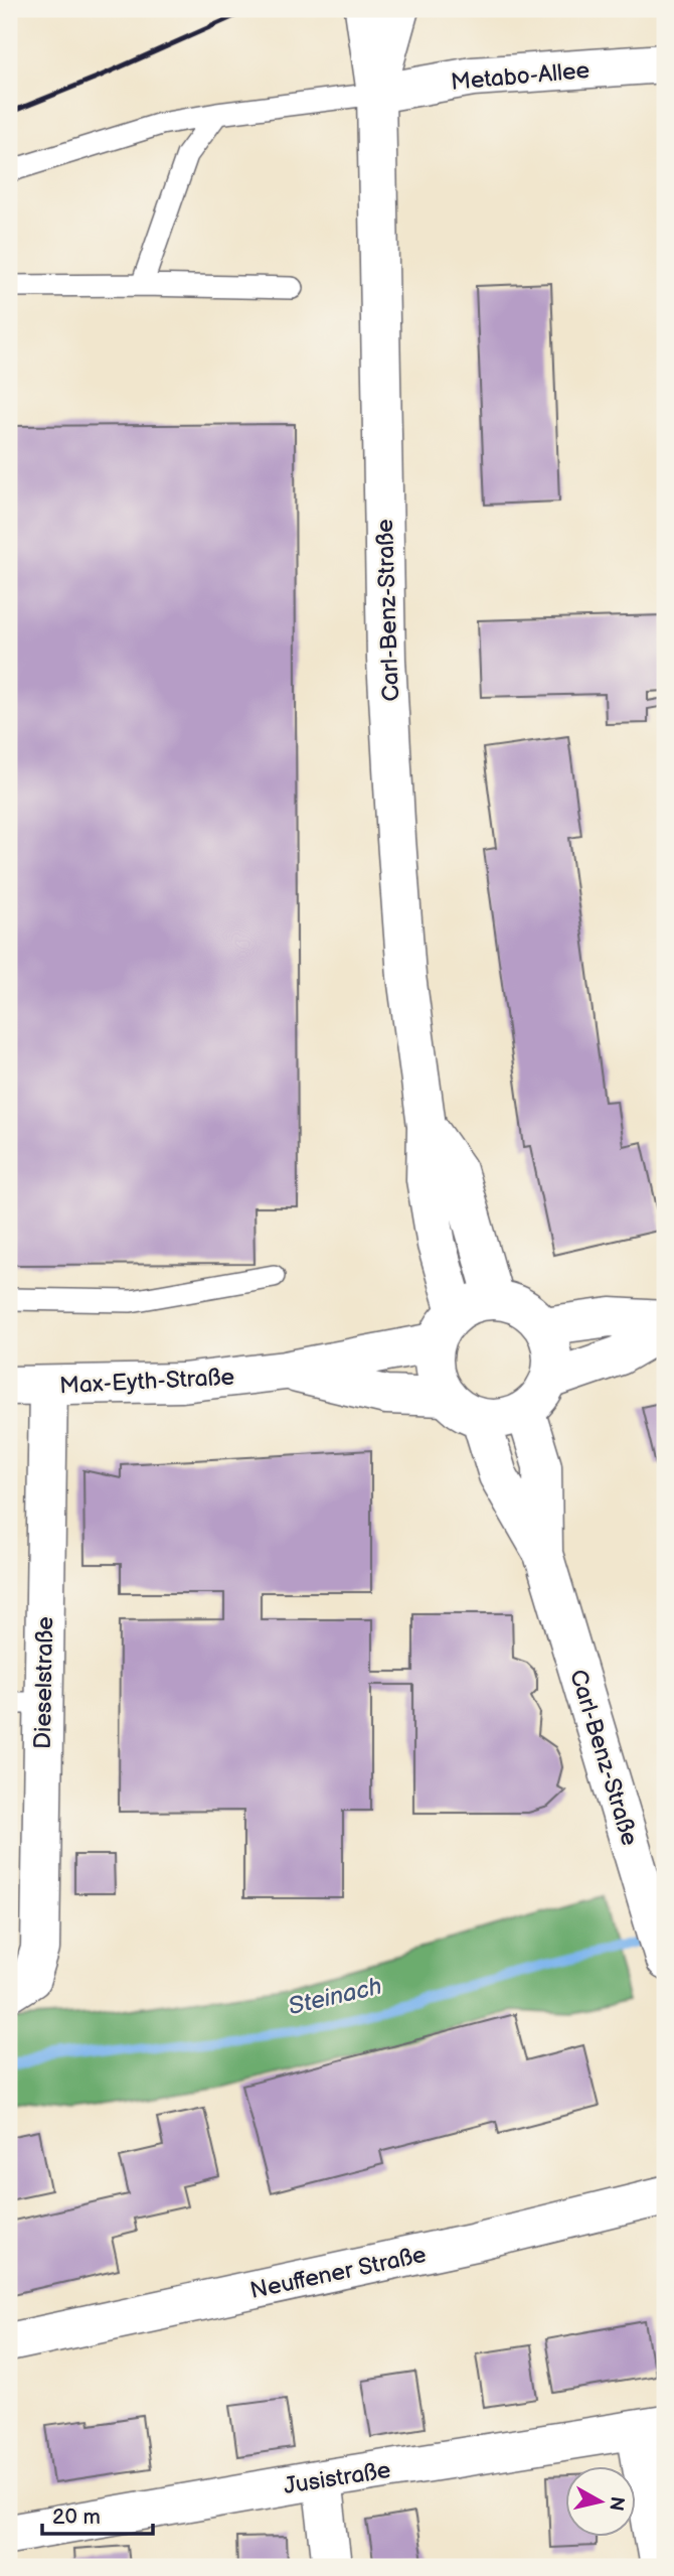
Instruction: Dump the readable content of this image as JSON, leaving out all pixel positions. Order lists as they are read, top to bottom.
{
  "streets": {
    "street": [
      "Metabo-Allee",
      "Carl-Benz-Straße",
      "Max-Eyth-Straße",
      "Dieselstraße",
      "Neuffener Straße",
      "Jusistraße"
    ]
  },
  "crossings": [
    ["Metabo-Allee", "Carl-Benz-Straße"],
    ["Carl-Benz-Straße", "Max-Eyth-Straße"],
    ["Max-Eyth-Straße", "Dieselstraße"]
  ],
  "water": ["Steinach"],
  "scale_bar": "20 m",
  "north": "right"
}
